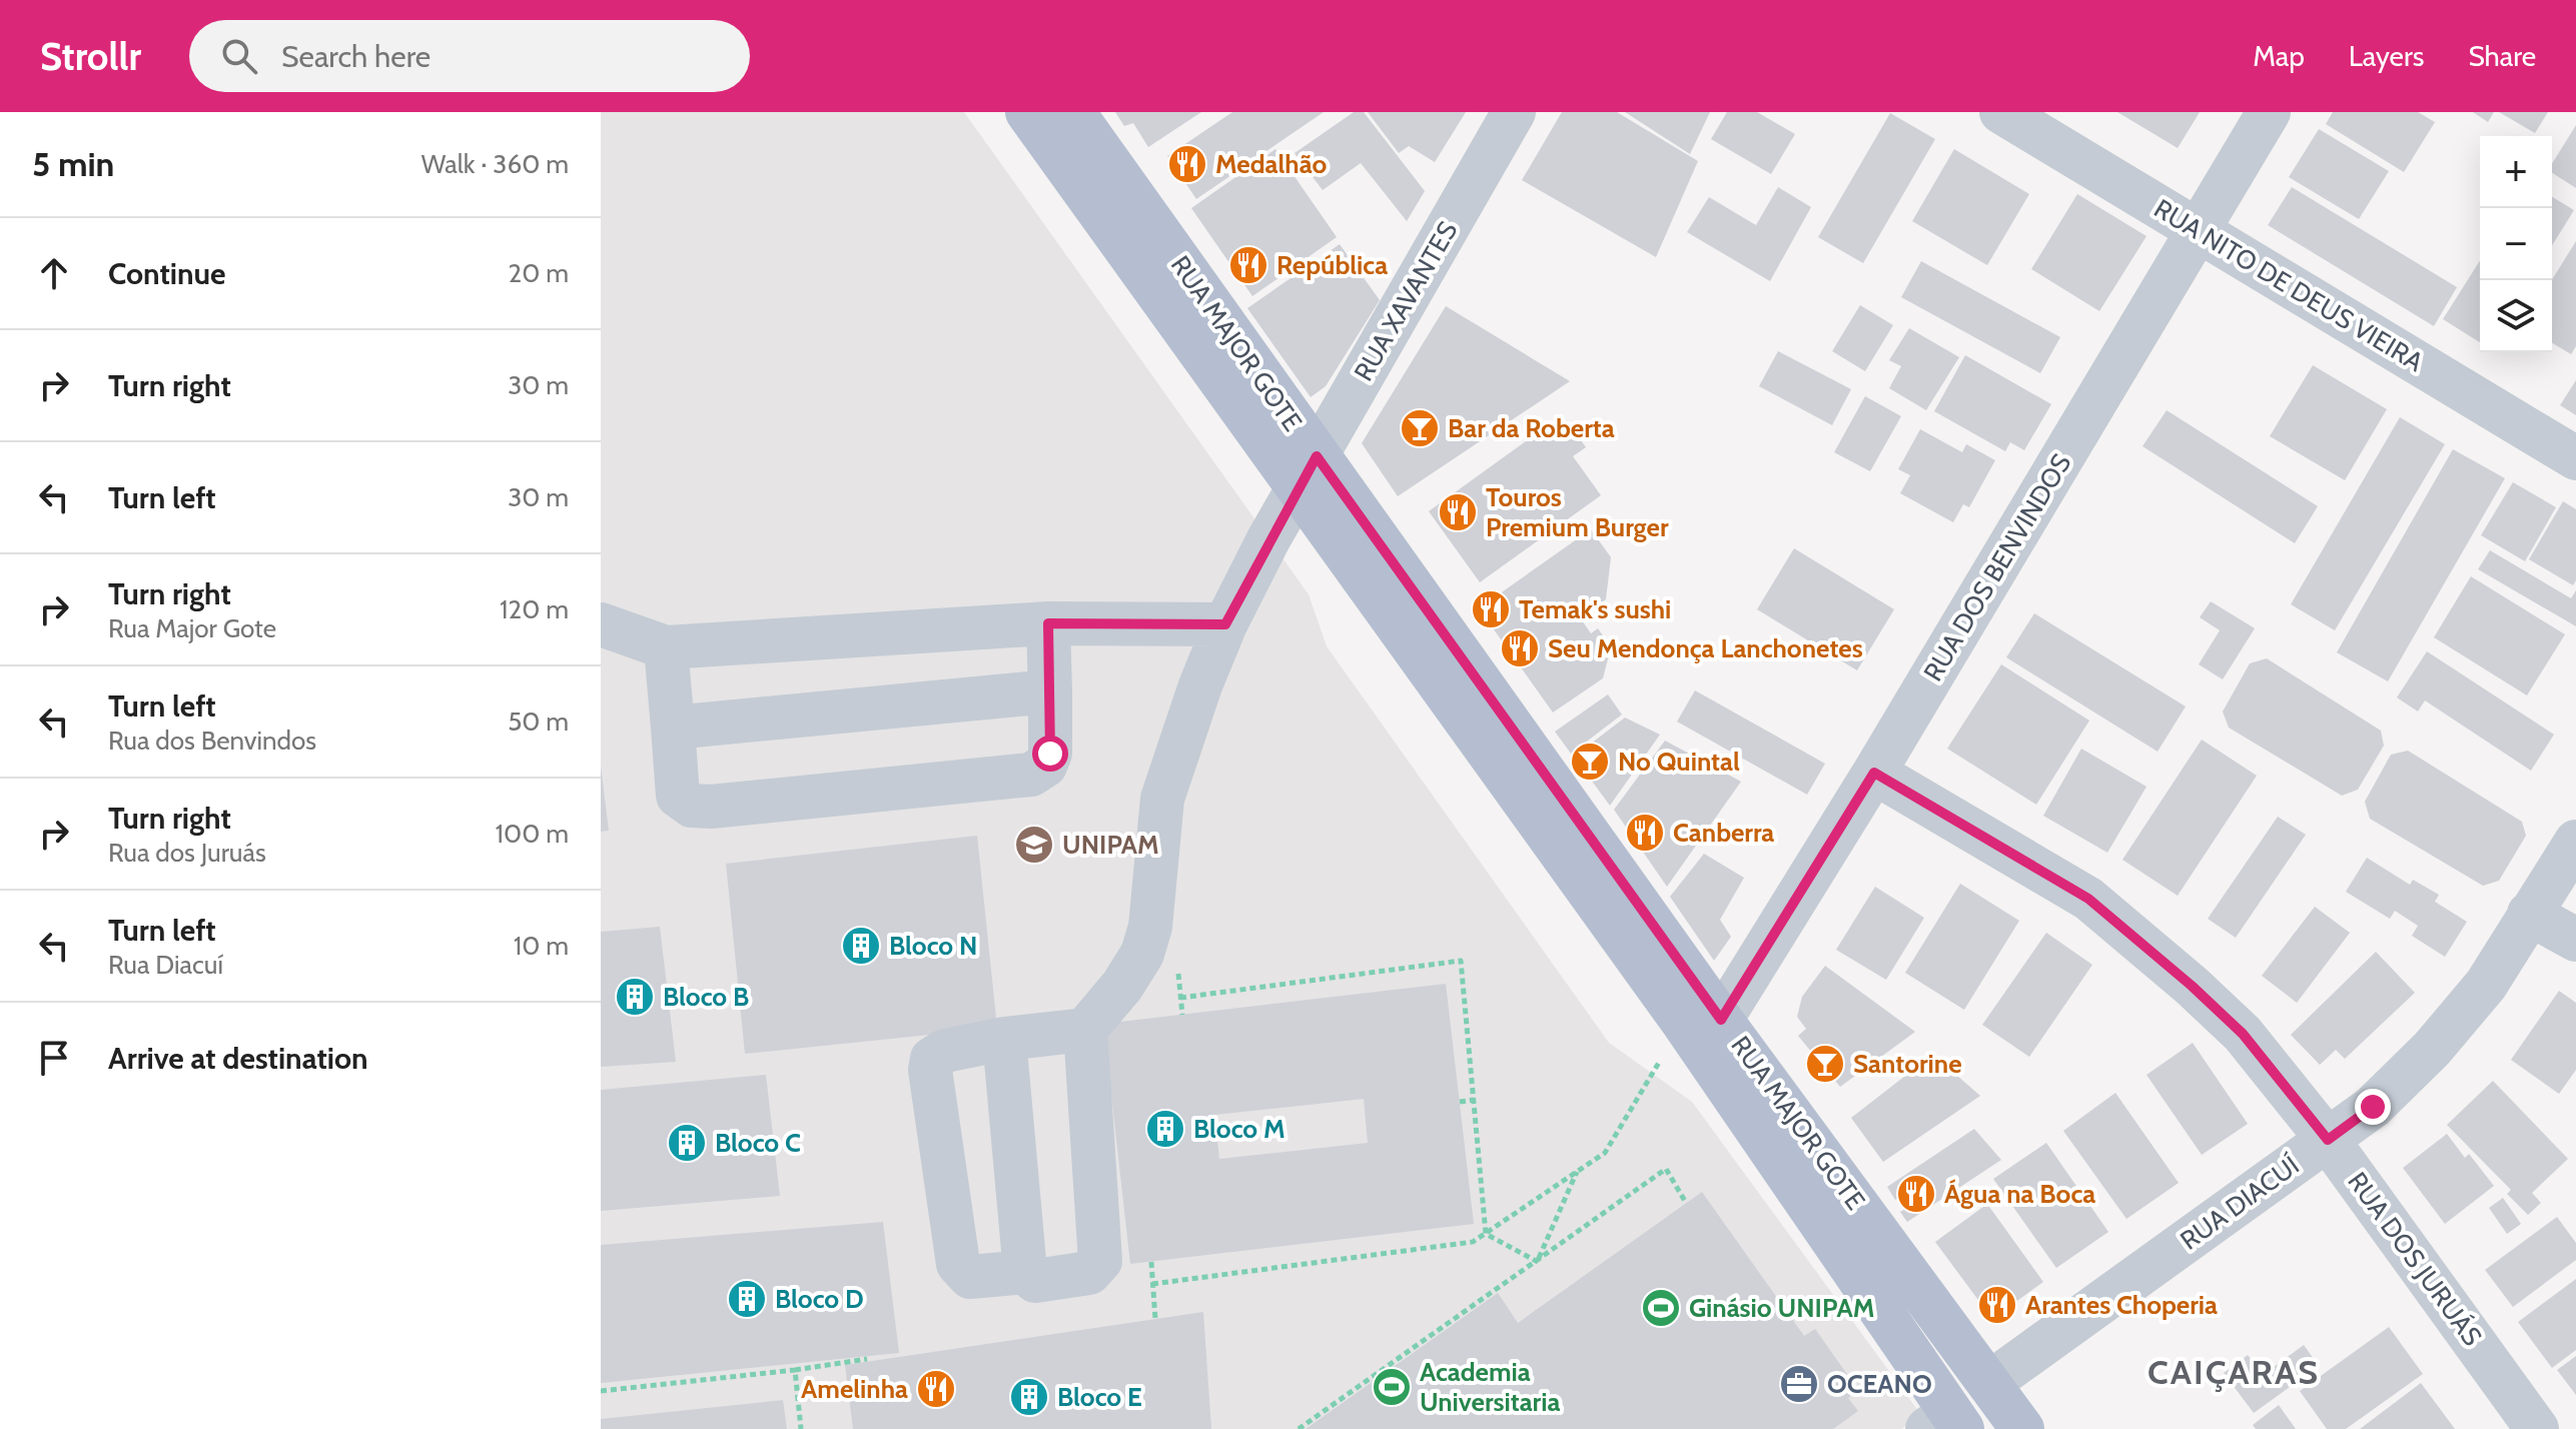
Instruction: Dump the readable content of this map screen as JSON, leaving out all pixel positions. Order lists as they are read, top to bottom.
{
  "streets": {
    "main road": ["RUA MAJOR GOTE"],
    "street": [
      "RUA NITO DE DEUS VIEIRA",
      "RUA XAVANTES",
      "RUA DOS BENVINDOS",
      "RUA DIACUÍ",
      "RUA DOS JURUÁS"
    ]
  },
  "crossings": [
    ["RUA NITO DE DEUS VIEIRA", "RUA DOS BENVINDOS"],
    ["RUA XAVANTES", "RUA MAJOR GOTE"],
    ["RUA MAJOR GOTE", "RUA DOS BENVINDOS"],
    ["RUA MAJOR GOTE", "RUA DIACUÍ"],
    ["RUA DOS BENVINDOS", "RUA DOS JURUÁS"],
    ["RUA DIACUÍ", "RUA DOS JURUÁS"]
  ],
  "districts": ["CAIÇARAS"],
  "places": {
    "restaurant": [
      "Medalhão",
      "República",
      "Touros Premium Burger",
      "Temak's sushi",
      "Seu Mendonça Lanchonetes",
      "Canberra",
      "Água na Boca",
      "Arantes Choperia",
      "Amelinha"
    ],
    "bar": ["Bar da Roberta", "No Quintal", "Santorine"],
    "school or university": ["UNIPAM"],
    "building": [
      "Bloco N",
      "Bloco B",
      "Bloco M",
      "Bloco C",
      "Bloco D",
      "Bloco E"
    ],
    "sports": ["Ginásio UNIPAM", "Academia Universitaria"],
    "office": ["OCEANO"]
  },
  "page": {
    "header": "Strollr",
    "search": "Search here",
    "nav": ["Map", "Layers", "Share"],
    "heading": ["5 min", "Walk · 360 m"],
    "map_buttons": ["+", "−"],
    "list": [
      ["Continue", "20 m"],
      ["Turn right", "30 m"],
      ["Turn left", "30 m"],
      ["Turn right", "Rua Major Gote", "120 m"],
      ["Turn left", "Rua dos Benvindos", "50 m"],
      ["Turn right", "Rua dos Juruás", "100 m"],
      ["Turn left", "Rua Diacuí", "10 m"],
      "Arrive at destination"
    ]
  }
}
